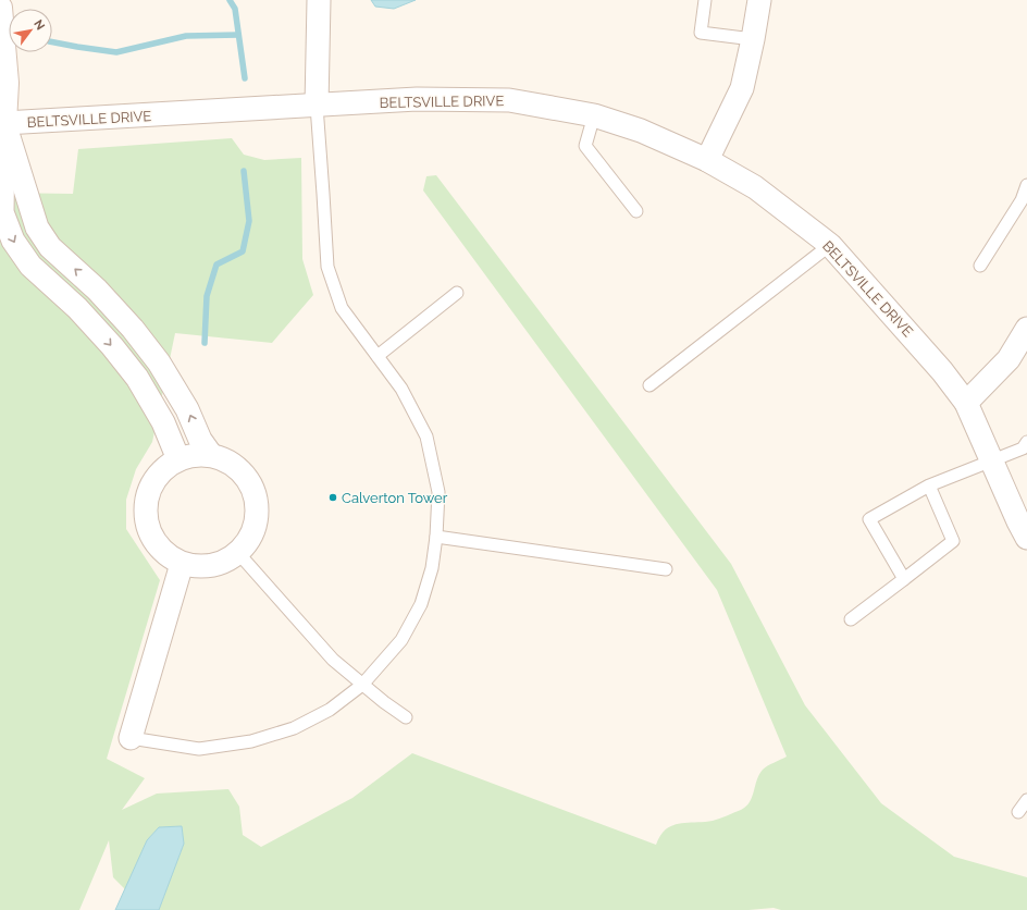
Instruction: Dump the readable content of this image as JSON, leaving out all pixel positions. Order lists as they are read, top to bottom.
{
  "streets": {
    "street": ["BELTSVILLE DRIVE"]
  },
  "places": ["Calverton Tower"],
  "north": "top right"
}
